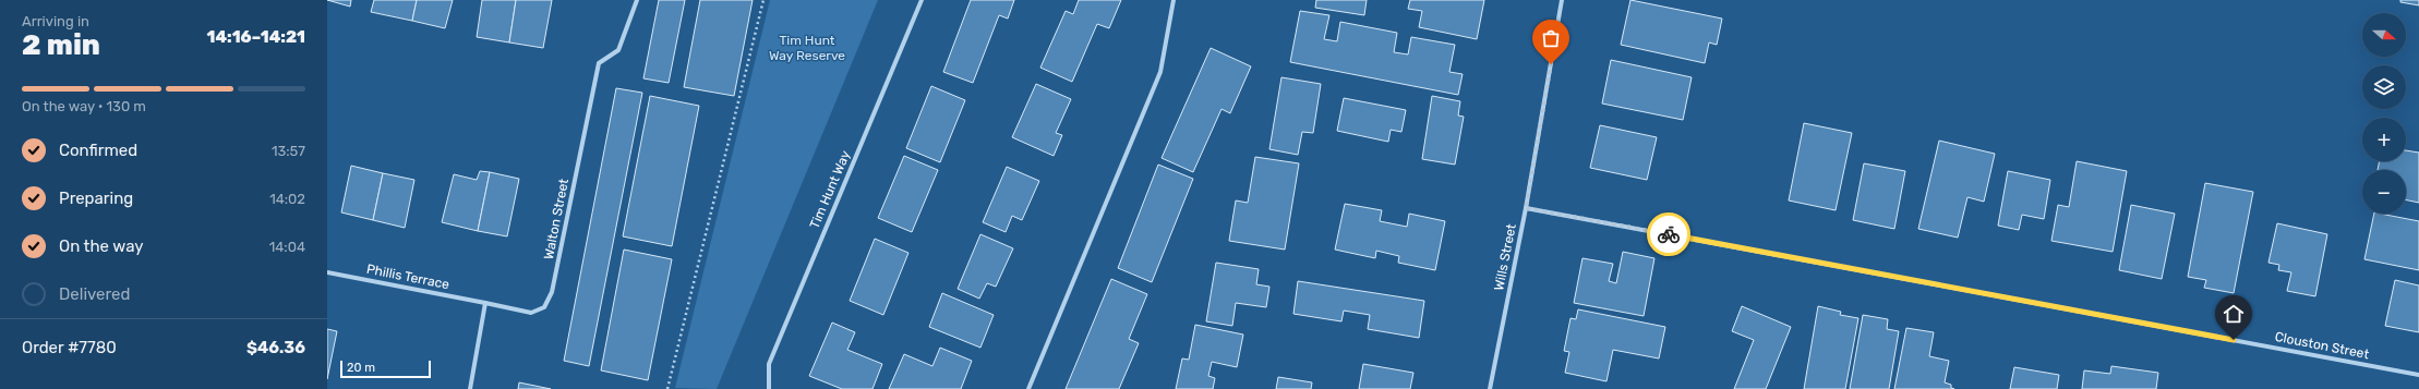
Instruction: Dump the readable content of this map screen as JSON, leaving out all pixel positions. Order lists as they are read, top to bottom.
{
  "streets": {
    "street": [
      "Tim Hunt Way",
      "Walton Street",
      "Wills Street",
      "Phillis Terrace",
      "Clouston Street"
    ]
  },
  "crossings": [
    ["Walton Street", "Phillis Terrace"],
    ["Wills Street", "Clouston Street"]
  ],
  "parks": ["Tim Hunt Way Reserve"],
  "scale_bar": "20 m",
  "north": "right",
  "page": {
    "heading": ["2 min", "Arriving in", "14:16–14:21"],
    "panel": ["Order #7780", "$46.36"],
    "map_buttons": ["+", "−"],
    "bar": "On the way · 130 m",
    "list": [
      ["Confirmed", "13:57"],
      ["Preparing", "14:02"],
      ["On the way", "14:04"],
      "Delivered"
    ],
    "scale": "20 m"
  }
}
